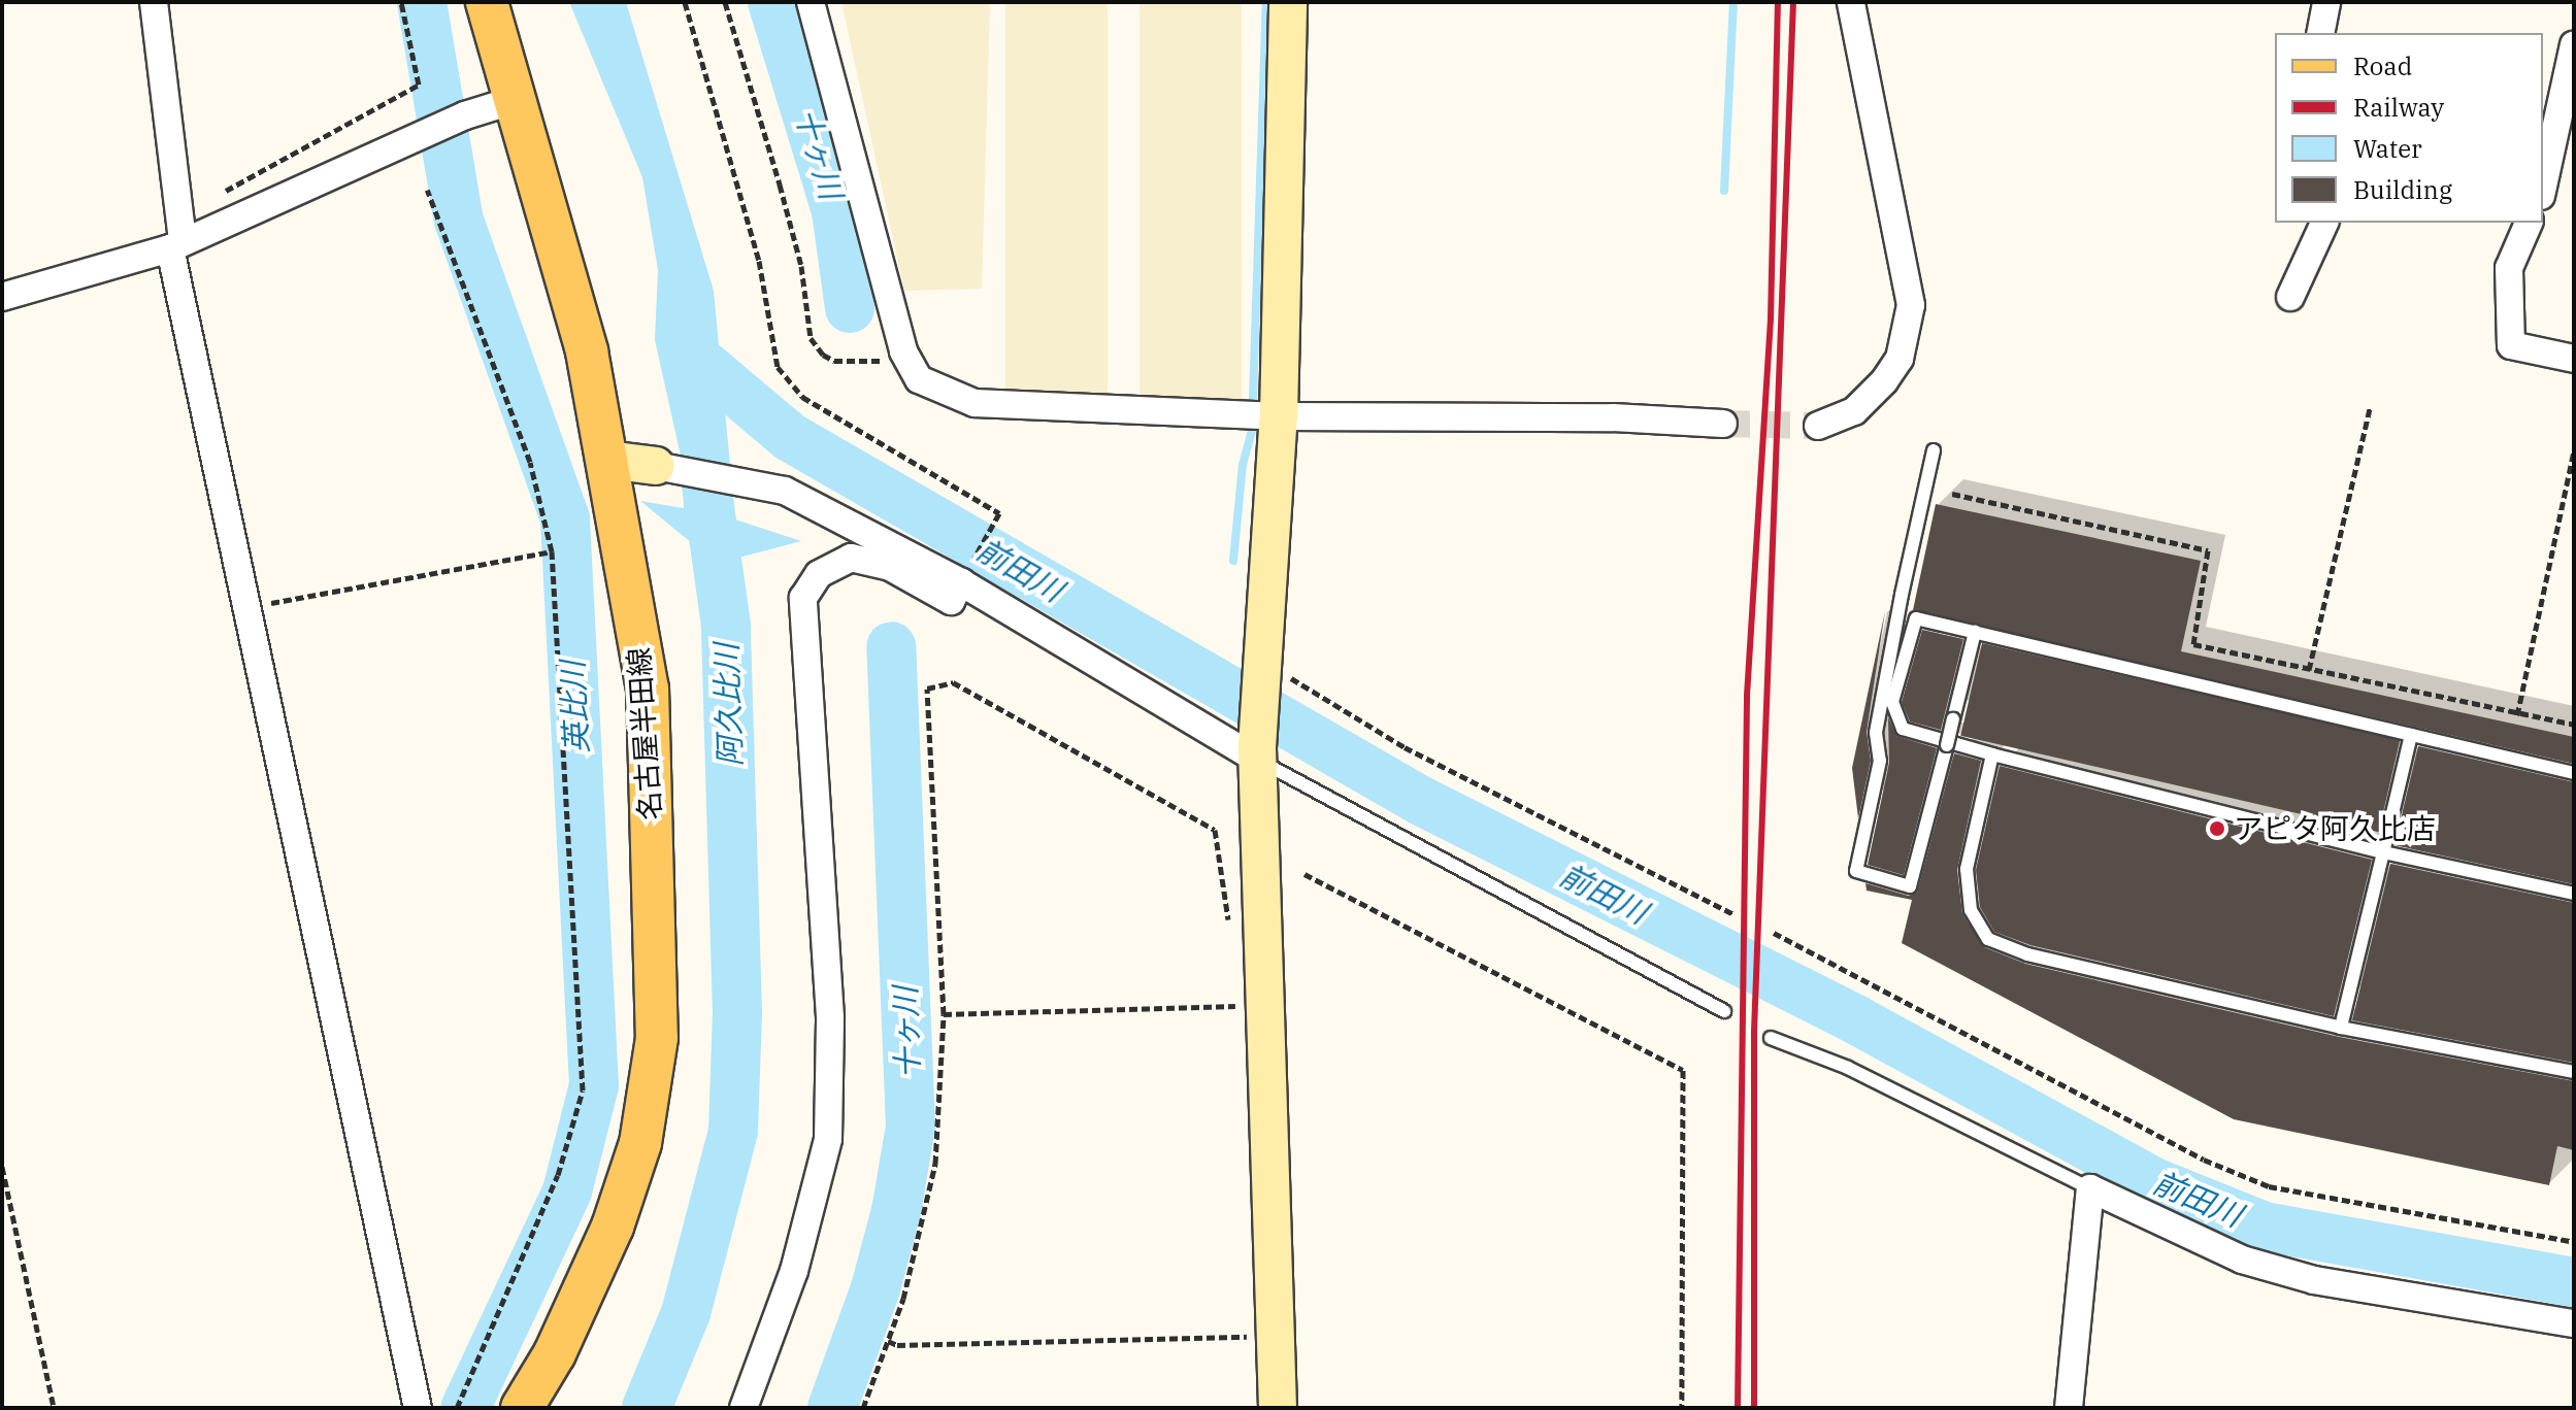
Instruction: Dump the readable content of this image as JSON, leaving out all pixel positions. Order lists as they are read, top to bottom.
{
  "streets": {
    "main road": ["名古屋半田線"]
  },
  "water": [
    "十ヶ川",
    "前田川",
    "阿久比川",
    "英比川"
  ],
  "places": ["アピタ阿久比店"],
  "legend": [
    "Road",
    "Railway",
    "Water",
    "Building"
  ]
}
